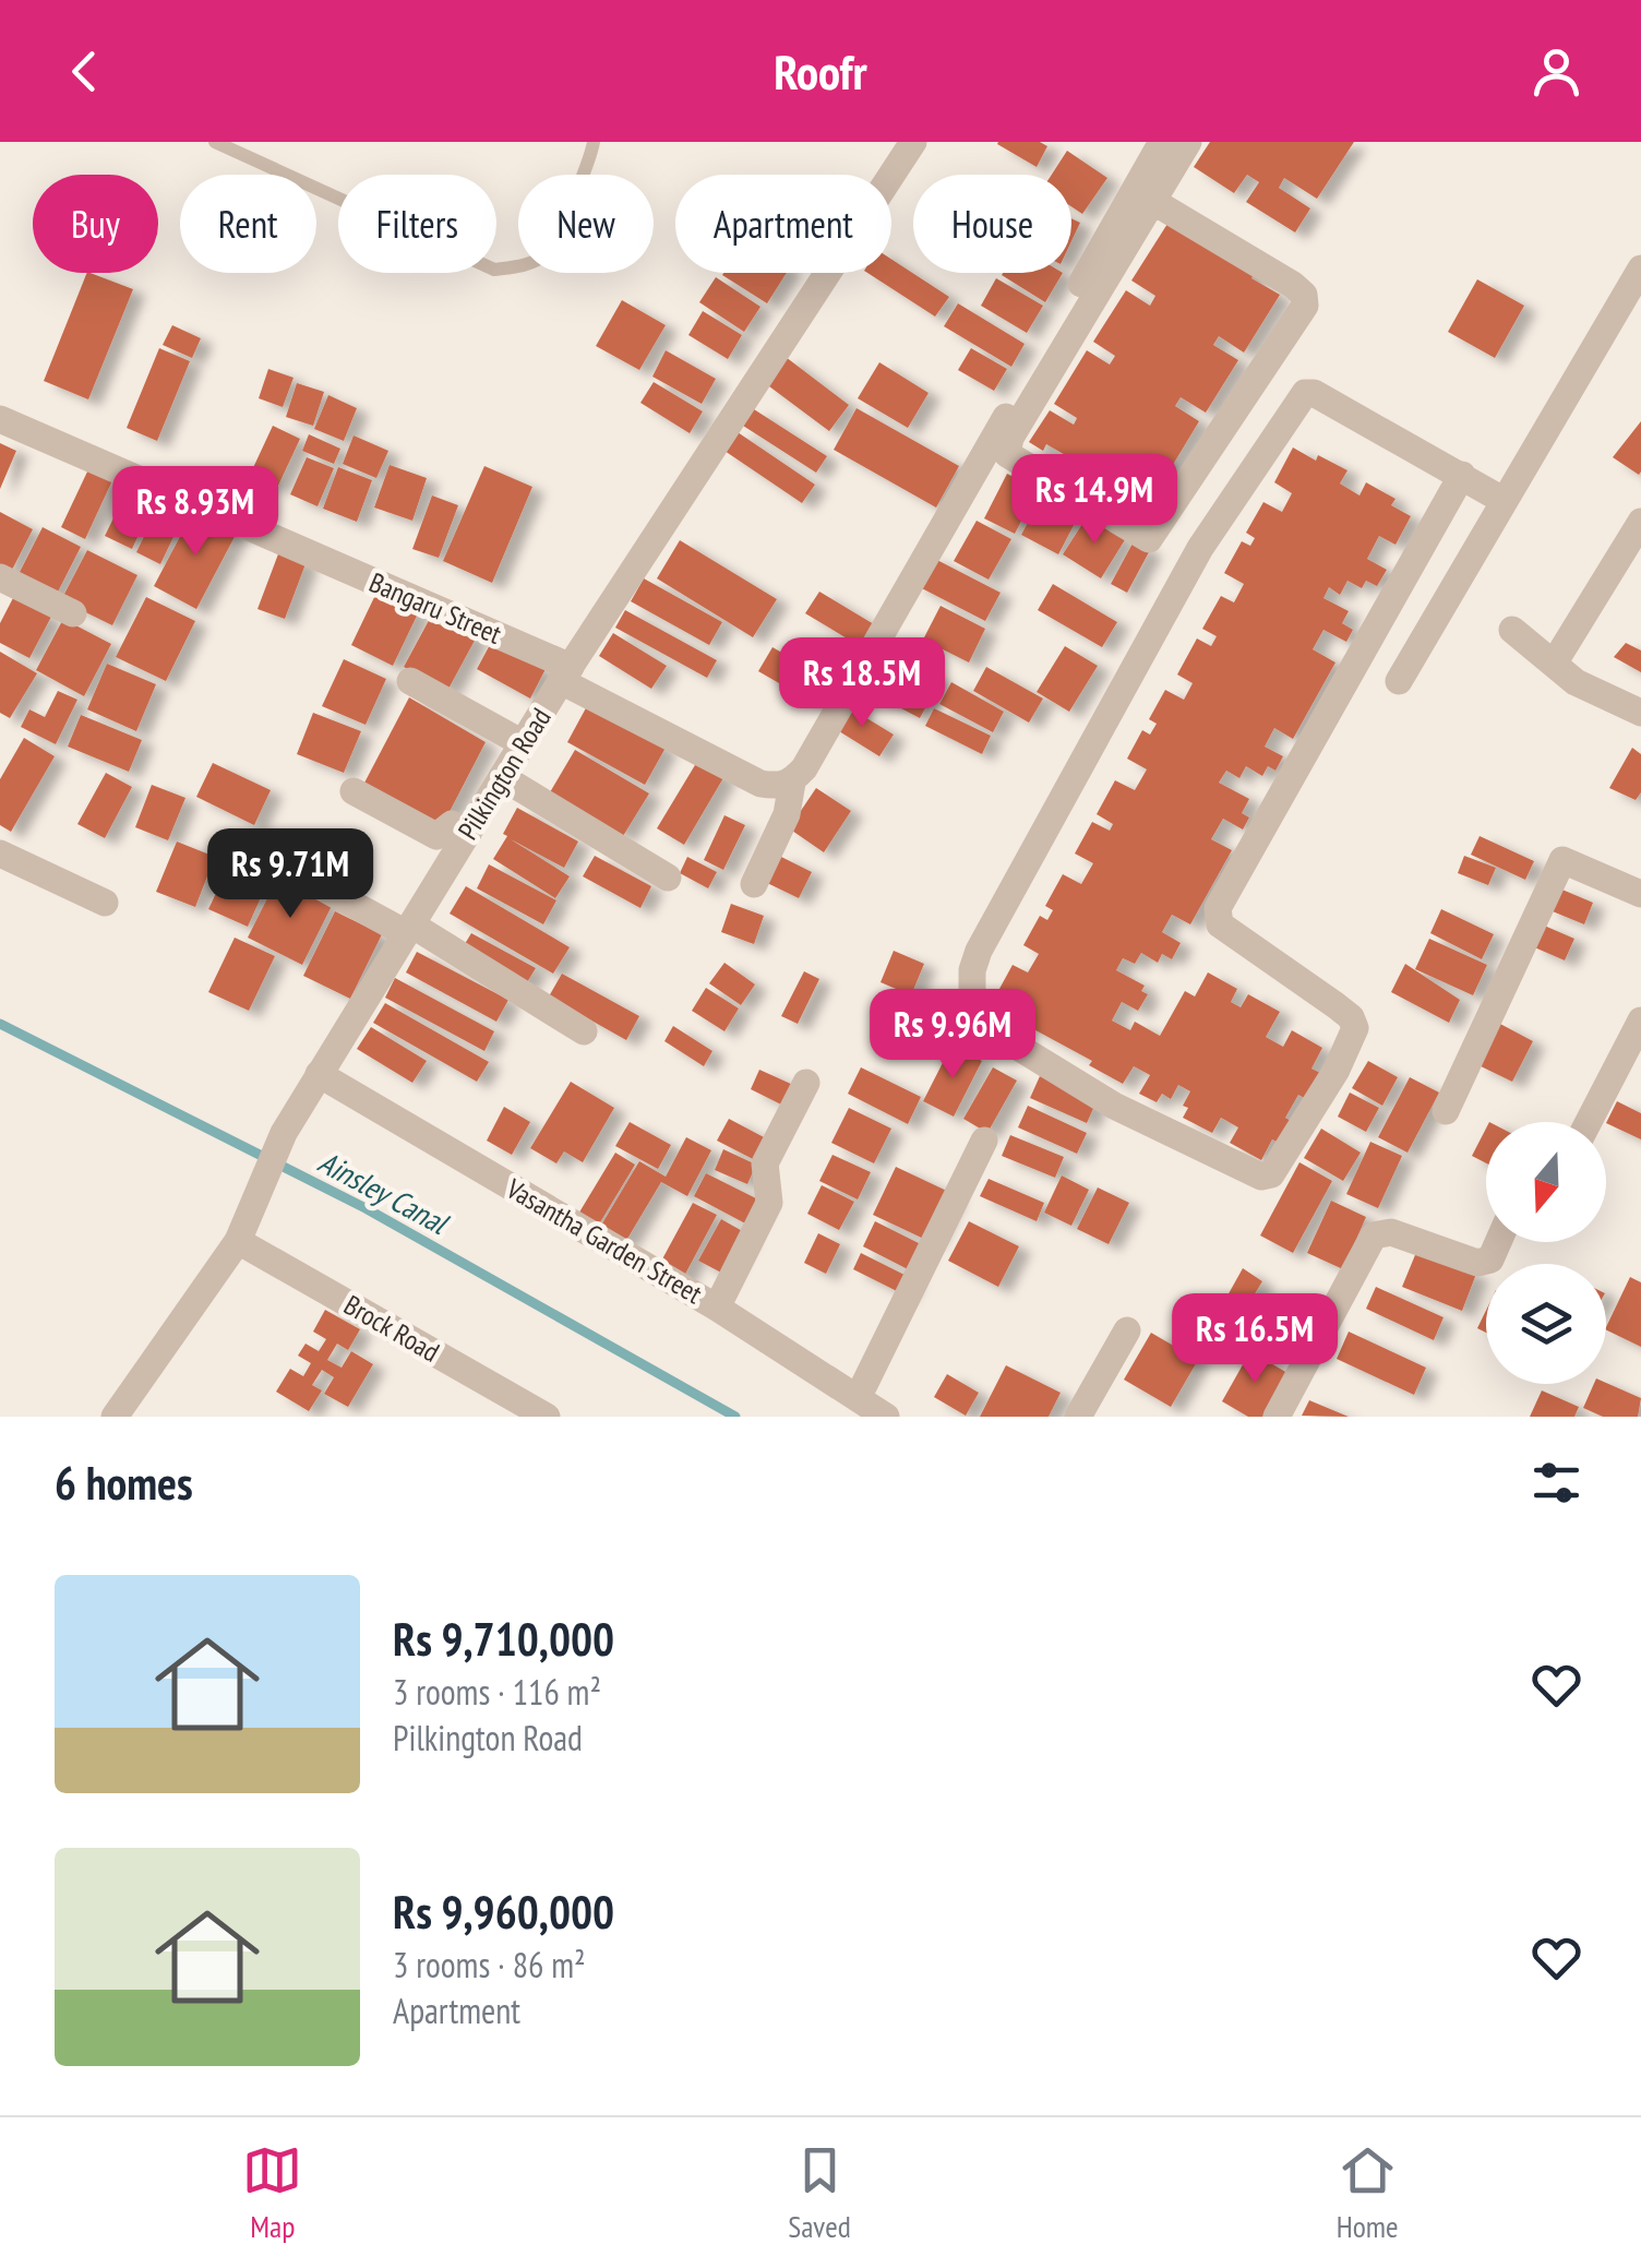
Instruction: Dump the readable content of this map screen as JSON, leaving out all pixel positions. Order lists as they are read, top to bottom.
{
  "streets": {
    "street": [
      "Bangaru Street",
      "Pilkington Road",
      "Vasantha Garden Street",
      "Brock Road"
    ]
  },
  "crossings": [
    ["Bangaru Street", "Pilkington Road"],
    ["Pilkington Road", "Vasantha Garden Street"],
    ["Pilkington Road", "Brock Road"]
  ],
  "water": ["Ainsley Canal"],
  "north": "bottom",
  "page": {
    "header": "Roofr",
    "chip": [
      "Buy",
      "Rent",
      "Filters",
      "New",
      "Apartment",
      "House"
    ],
    "price": [
      "Rs 14.9M",
      "Rs 8.93M",
      "Rs 18.5M",
      "Rs 9.71M",
      "Rs 9.96M",
      "Rs 16.5M"
    ],
    "heading": "6 homes",
    "list": [
      {
        "name": "Rs 9,710,000",
        "note": "3 rooms · 116 m² · Pilkington Road"
      },
      {
        "name": "Rs 9,960,000",
        "note": "3 rooms · 86 m² · Apartment"
      }
    ],
    "tabs": ["Map", "Saved", "Home"]
  }
}
